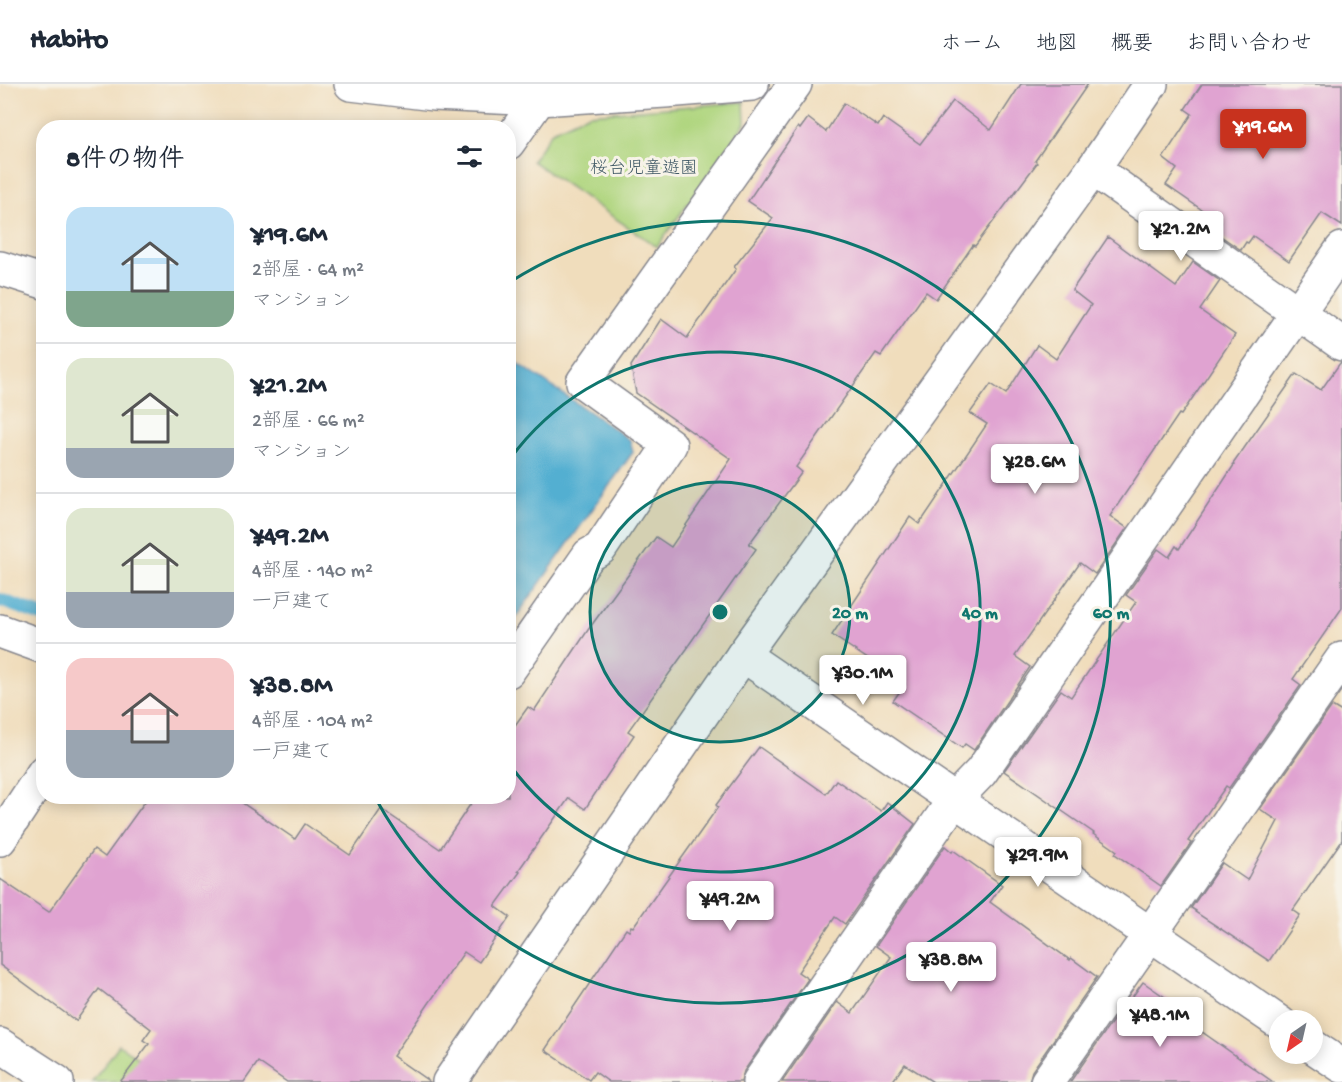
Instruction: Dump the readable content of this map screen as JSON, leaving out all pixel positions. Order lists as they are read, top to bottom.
{
  "parks": ["桜台児童遊園"],
  "north": "bottom left",
  "page": {
    "header": "Habito",
    "nav": [
      "ホーム",
      "地図",
      "概要",
      "お問い合わせ"
    ],
    "price": [
      "¥19.6M",
      "¥21.2M",
      "¥28.6M",
      "¥30.1M",
      "¥29.9M",
      "¥49.2M",
      "¥38.8M",
      "¥48.1M"
    ],
    "heading": "8件の物件",
    "list": [
      {
        "name": "¥19.6M",
        "note": "2部屋 · 64 m² · マンション"
      },
      {
        "name": "¥21.2M",
        "note": "2部屋 · 66 m² · マンション"
      },
      {
        "name": "¥49.2M",
        "note": "4部屋 · 140 m² · 一戸建て"
      },
      {
        "name": "¥38.8M",
        "note": "4部屋 · 104 m² · 一戸建て"
      }
    ]
  },
  "rings": ["20 m", "40 m", "60 m"]
}
